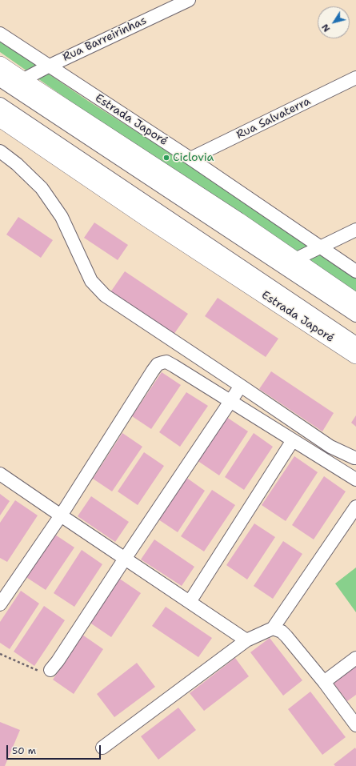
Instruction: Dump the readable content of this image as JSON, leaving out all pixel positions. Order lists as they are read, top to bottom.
{
  "streets": {
    "main road": ["Estrada Japoré"],
    "street": ["Rua Barreirinhas", "Rua Salvaterra"]
  },
  "crossings": [
    ["Rua Barreirinhas", "Estrada Japoré"],
    ["Rua Salvaterra", "Estrada Japoré"]
  ],
  "places": ["Ciclovia"],
  "scale_bar": "50 m",
  "north": "bottom left"
}
